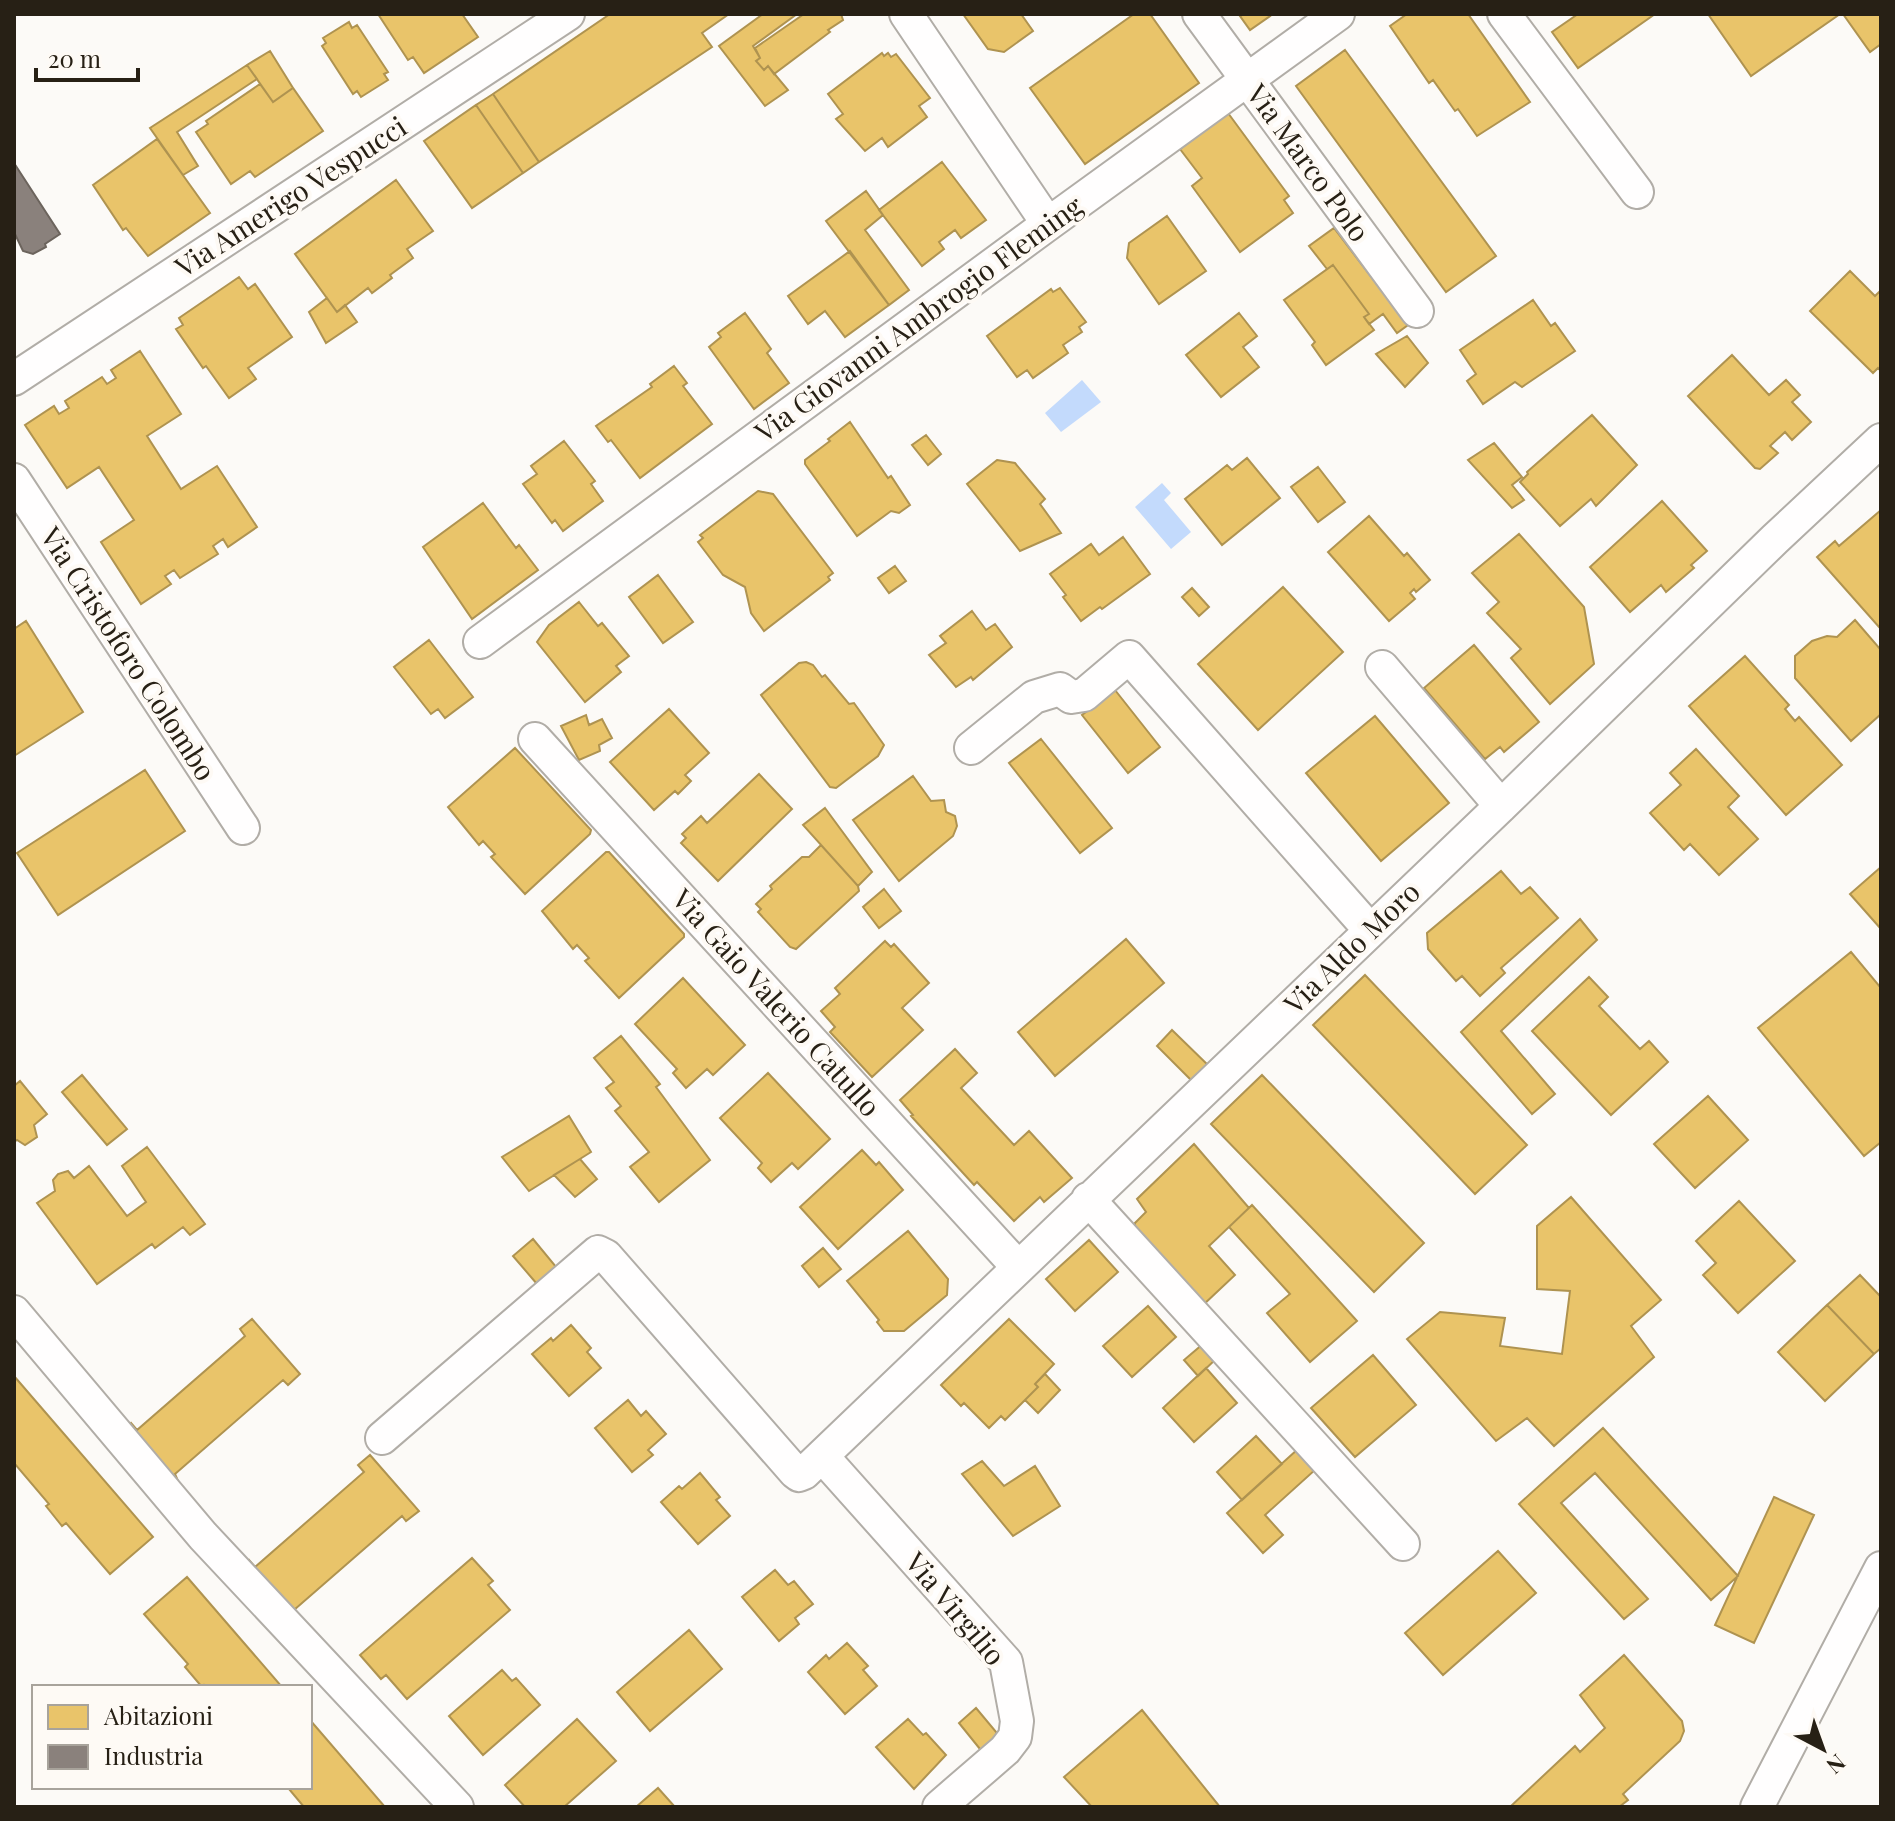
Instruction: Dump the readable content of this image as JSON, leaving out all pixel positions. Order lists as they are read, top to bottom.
{
  "streets": {
    "street": [
      "Via Marco Polo",
      "Via Amerigo Vespucci",
      "Via Giovanni Ambrogio Fleming",
      "Via Cristoforo Colombo",
      "Via Aldo Moro",
      "Via Gaio Valerio Catullo",
      "Via Virgilio"
    ]
  },
  "crossings": [
    ["Via Marco Polo", "Via Giovanni Ambrogio Fleming"],
    ["Via Aldo Moro", "Via Gaio Valerio Catullo"],
    ["Via Aldo Moro", "Via Virgilio"]
  ],
  "legend": ["Abitazioni", "Industria"],
  "scale_bar": "20 m",
  "north": "bottom right"
}
